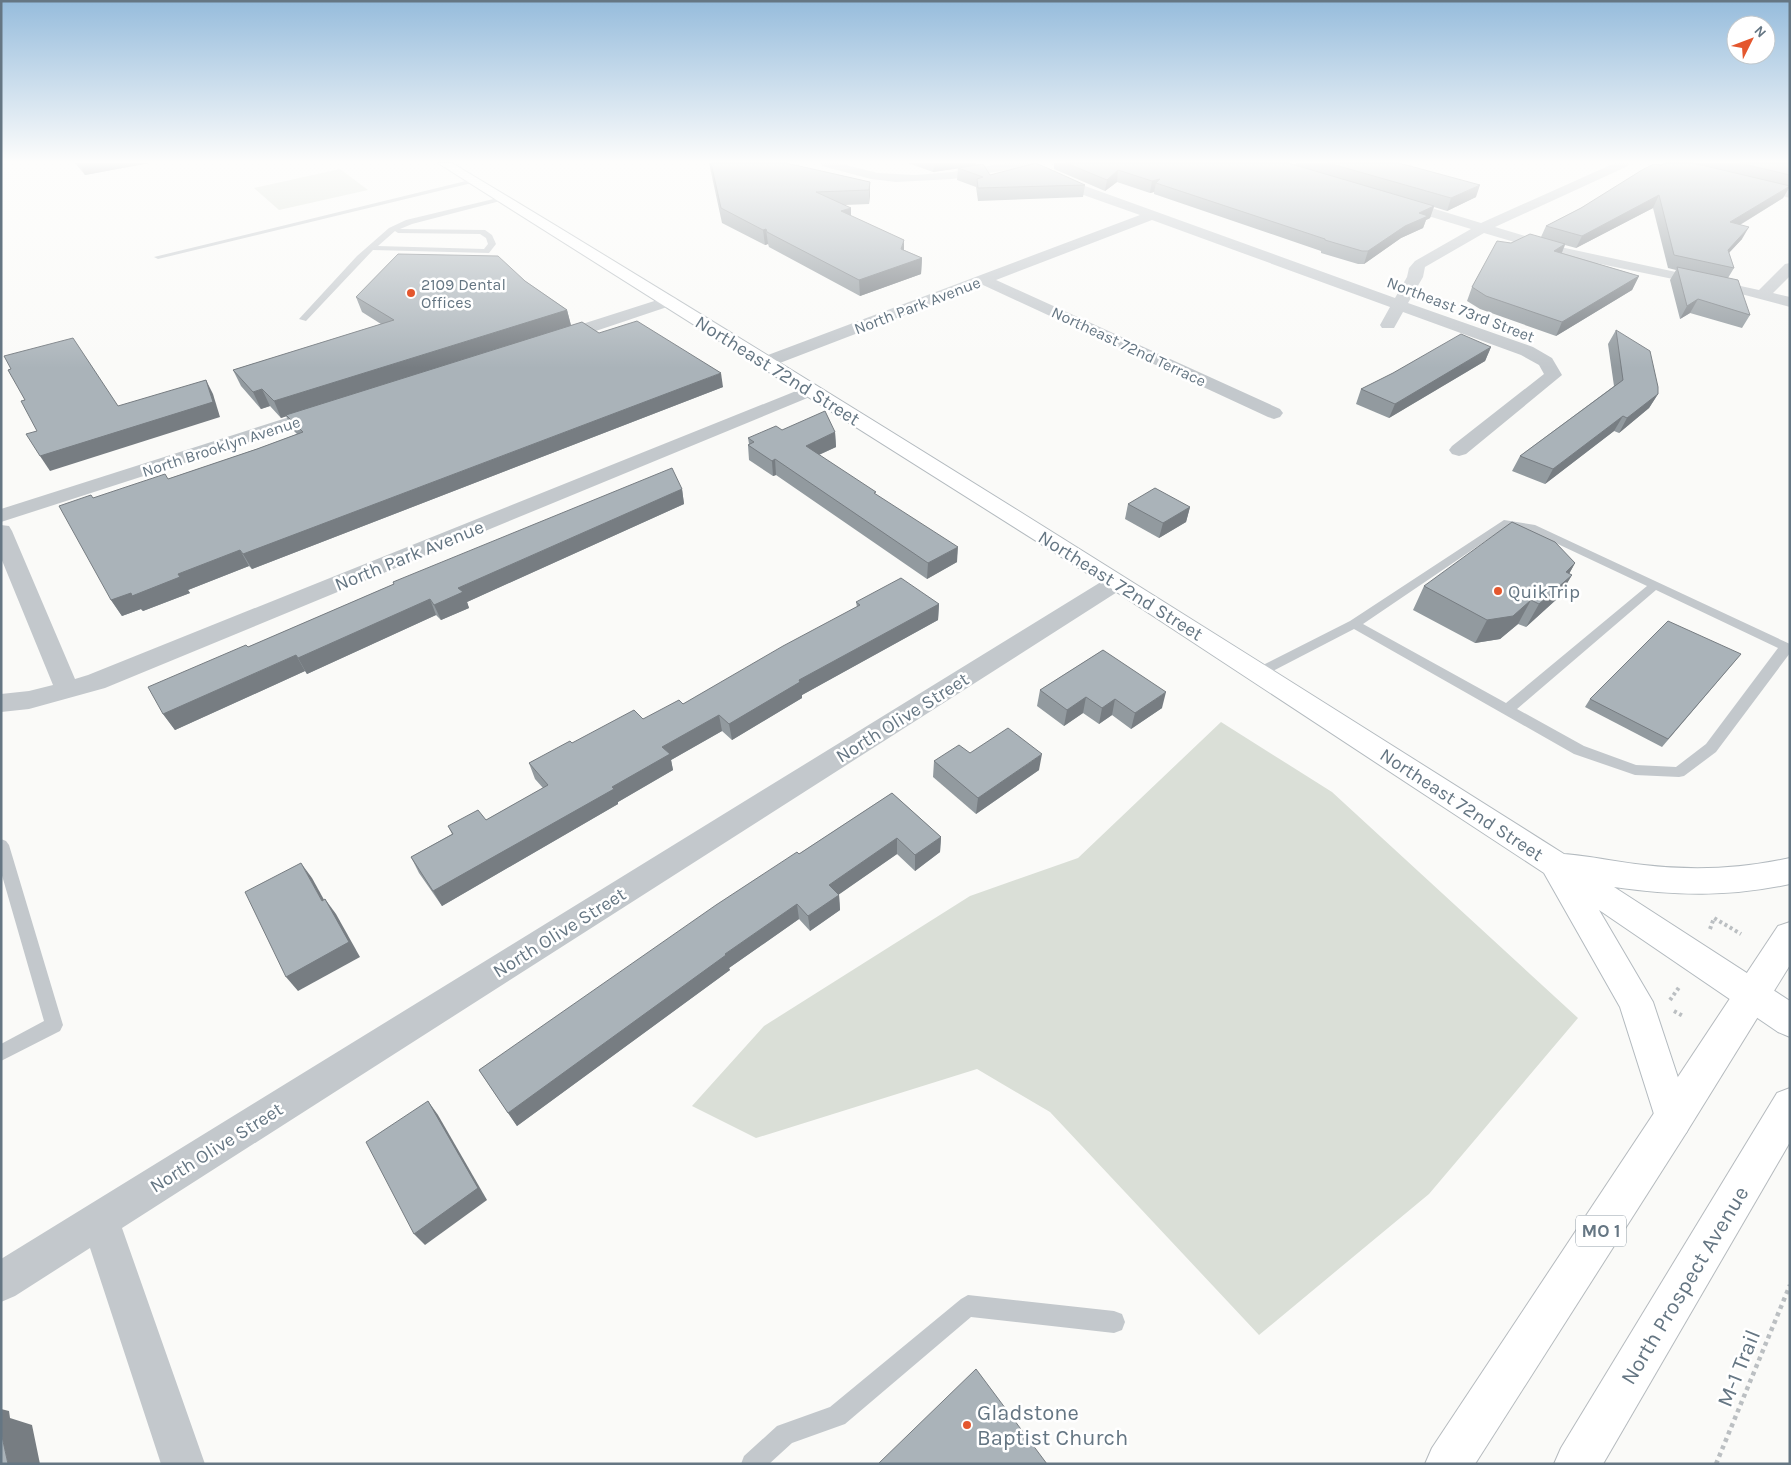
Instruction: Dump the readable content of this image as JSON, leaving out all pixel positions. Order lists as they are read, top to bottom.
{
  "streets": {
    "main road": ["Northeast 72nd Street", "MO 1", "North Prospect Avenue"],
    "street": [
      "North Park Avenue",
      "Northeast 73rd Street",
      "Northeast 72nd Terrace",
      "North Brooklyn Avenue",
      "North Olive Street"
    ],
    "path": ["M-1 Trail"]
  },
  "crossings": [
    ["North Park Avenue", "Northeast 72nd Terrace"],
    ["North Park Avenue", "Northeast 72nd Street"],
    ["Northeast 72nd Street", "North Olive Street"],
    ["Northeast 72nd Street", "MO 1"]
  ],
  "places": ["2109 Dental Offices", "QuikTrip", "Gladstone Baptist Church"],
  "north": "top right"
}
